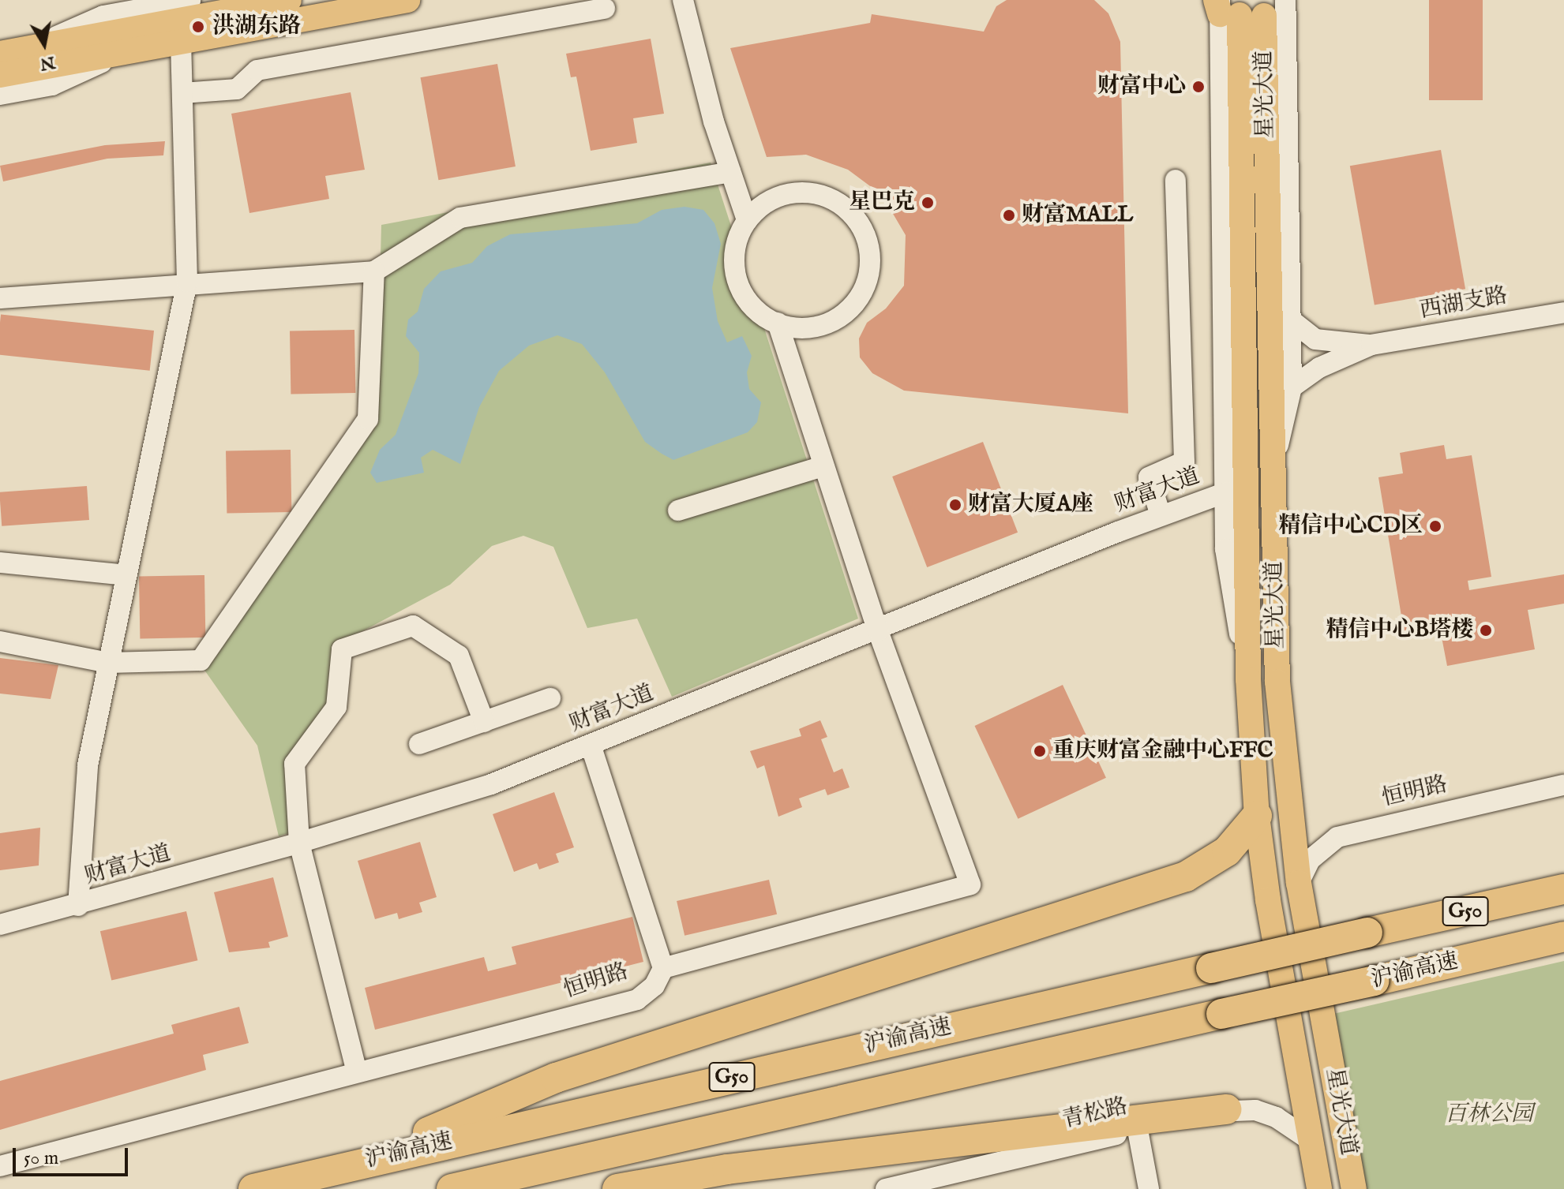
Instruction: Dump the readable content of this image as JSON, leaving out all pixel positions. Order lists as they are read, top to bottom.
{
  "streets": {
    "highway": ["G50", "沪渝高速"],
    "main road": ["星光大道"],
    "street": [
      "西湖支路",
      "财富大道",
      "恒明路",
      "青松路"
    ]
  },
  "crossings": [
    ["星光大道", "恒明路"],
    ["星光大道", "青松路"]
  ],
  "parks": ["百林公园"],
  "places": [
    "洪湖东路",
    "财富中心",
    "星巴克",
    "财富MALL",
    "财富大厦A座",
    "精信中心CD区",
    "精信中心B塔楼",
    "重庆财富金融中心FFC"
  ],
  "scale_bar": "50 m",
  "north": "bottom"
}
